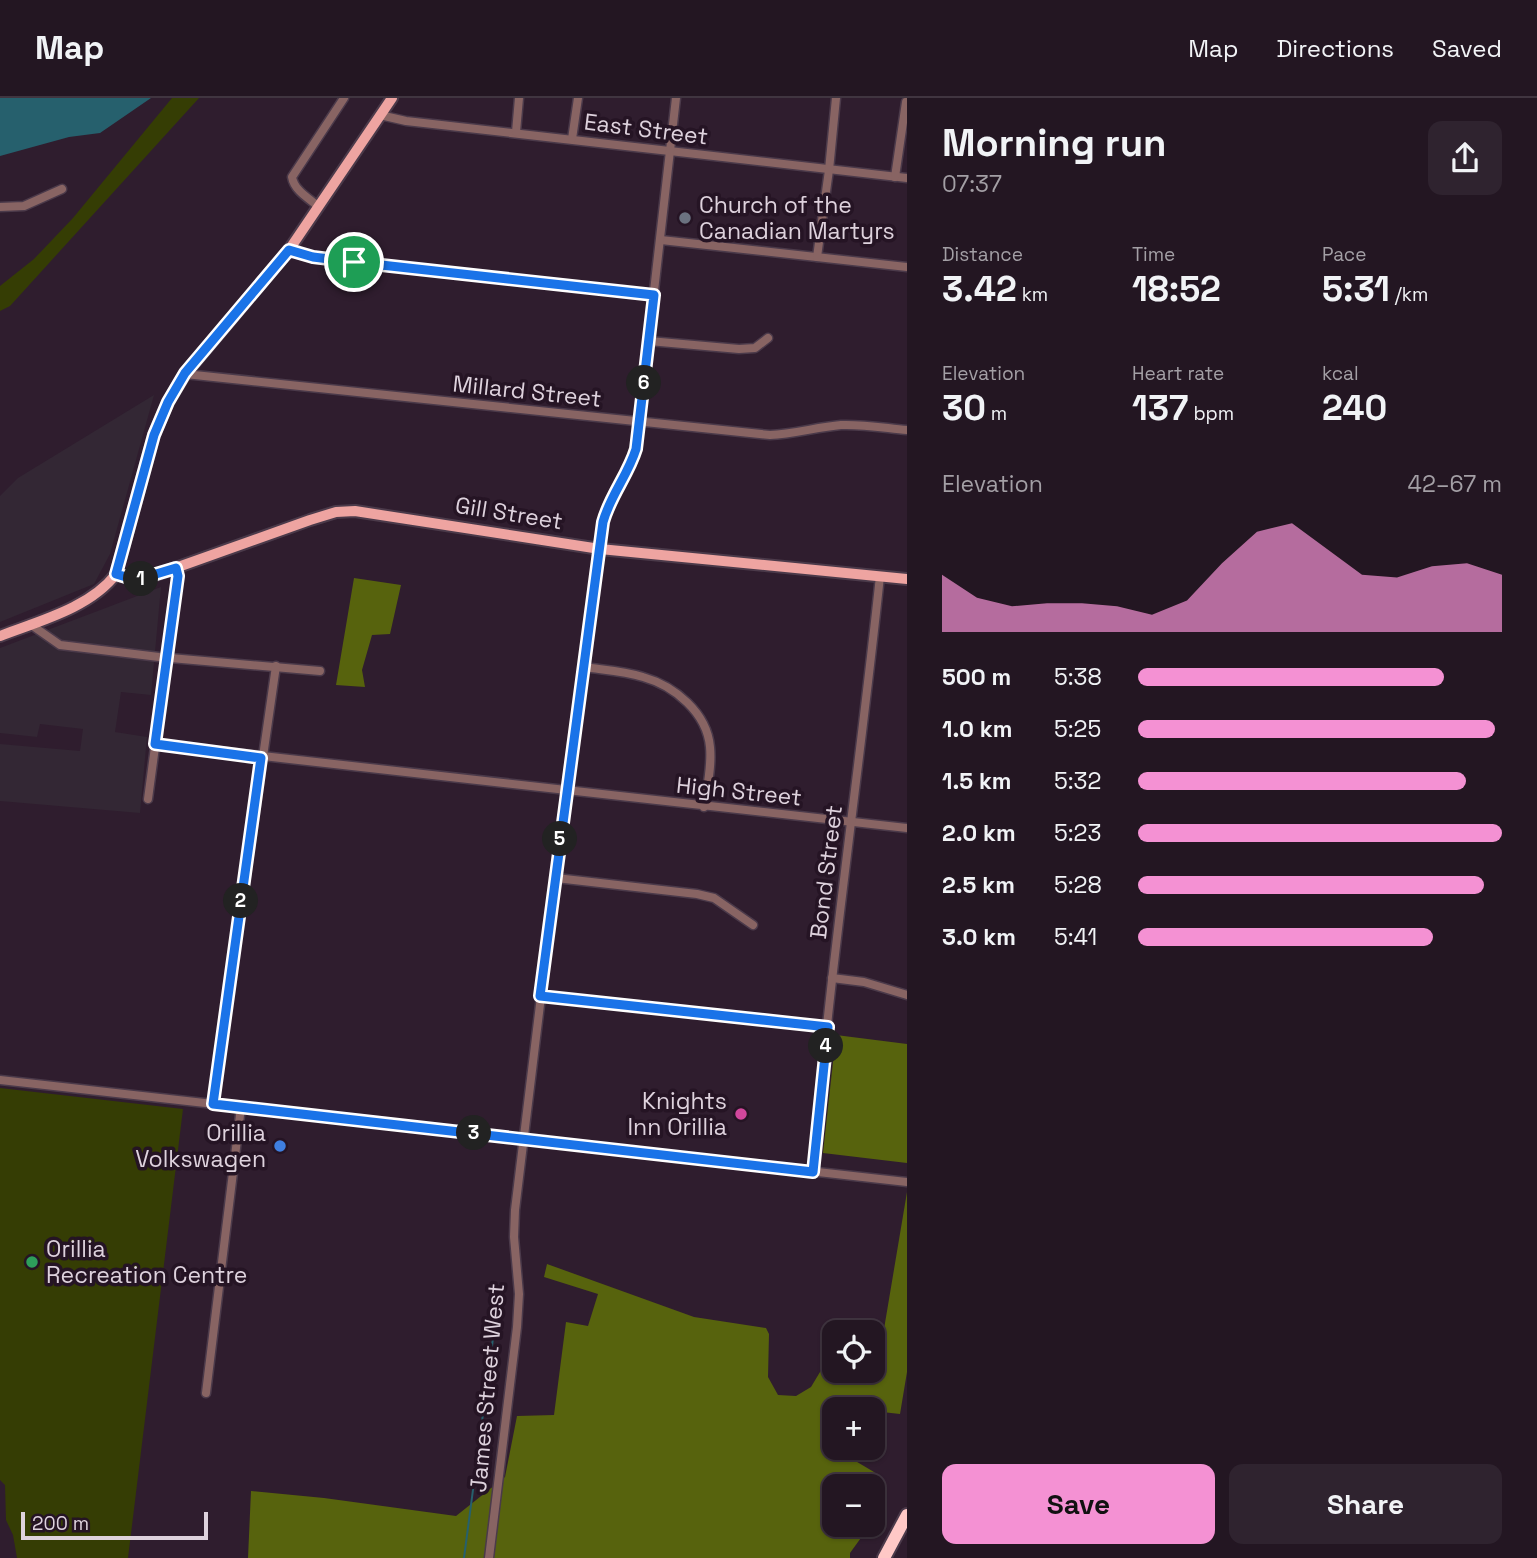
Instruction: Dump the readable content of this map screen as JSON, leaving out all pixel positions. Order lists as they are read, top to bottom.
{
  "streets": {
    "main road": ["Gill Street"],
    "street": [
      "East Street",
      "Millard Street",
      "High Street",
      "Bond Street",
      "James Street West"
    ]
  },
  "crossings": [
    ["East Street", "James Street West"],
    ["Millard Street", "James Street West"],
    ["Gill Street", "Bond Street"],
    ["Gill Street", "James Street West"],
    ["High Street", "Bond Street"],
    ["High Street", "James Street West"]
  ],
  "places": [
    "Church of the Canadian Martyrs",
    "Knights Inn Orillia",
    "Orillia Volkswagen",
    "Orillia Recreation Centre"
  ],
  "scale_bar": "200 m",
  "page": {
    "header": "Map",
    "nav": ["Map", "Directions", "Saved"],
    "heading": ["Morning run", "07:37"],
    "stats": [
      ["Distance", "3.42 km"],
      ["Time", "18:52"],
      ["Pace", "5:31 /km"],
      ["Elevation", "30 m"],
      ["Heart rate", "137 bpm"],
      ["kcal", "240"]
    ],
    "pins": [
      "6",
      "1",
      "5",
      "2",
      "4",
      "3"
    ],
    "chart": ["Elevation", "42–67 m"],
    "list": [
      {
        "name": "500 m",
        "note": "5:38"
      },
      {
        "name": "1.0 km",
        "note": "5:25"
      },
      {
        "name": "1.5 km",
        "note": "5:32"
      },
      {
        "name": "2.0 km",
        "note": "5:23"
      },
      {
        "name": "2.5 km",
        "note": "5:28"
      },
      {
        "name": "3.0 km",
        "note": "5:41"
      }
    ],
    "map_buttons": ["+", "−"],
    "buttons": ["Save", "Share"],
    "scale": "200 m"
  }
}
